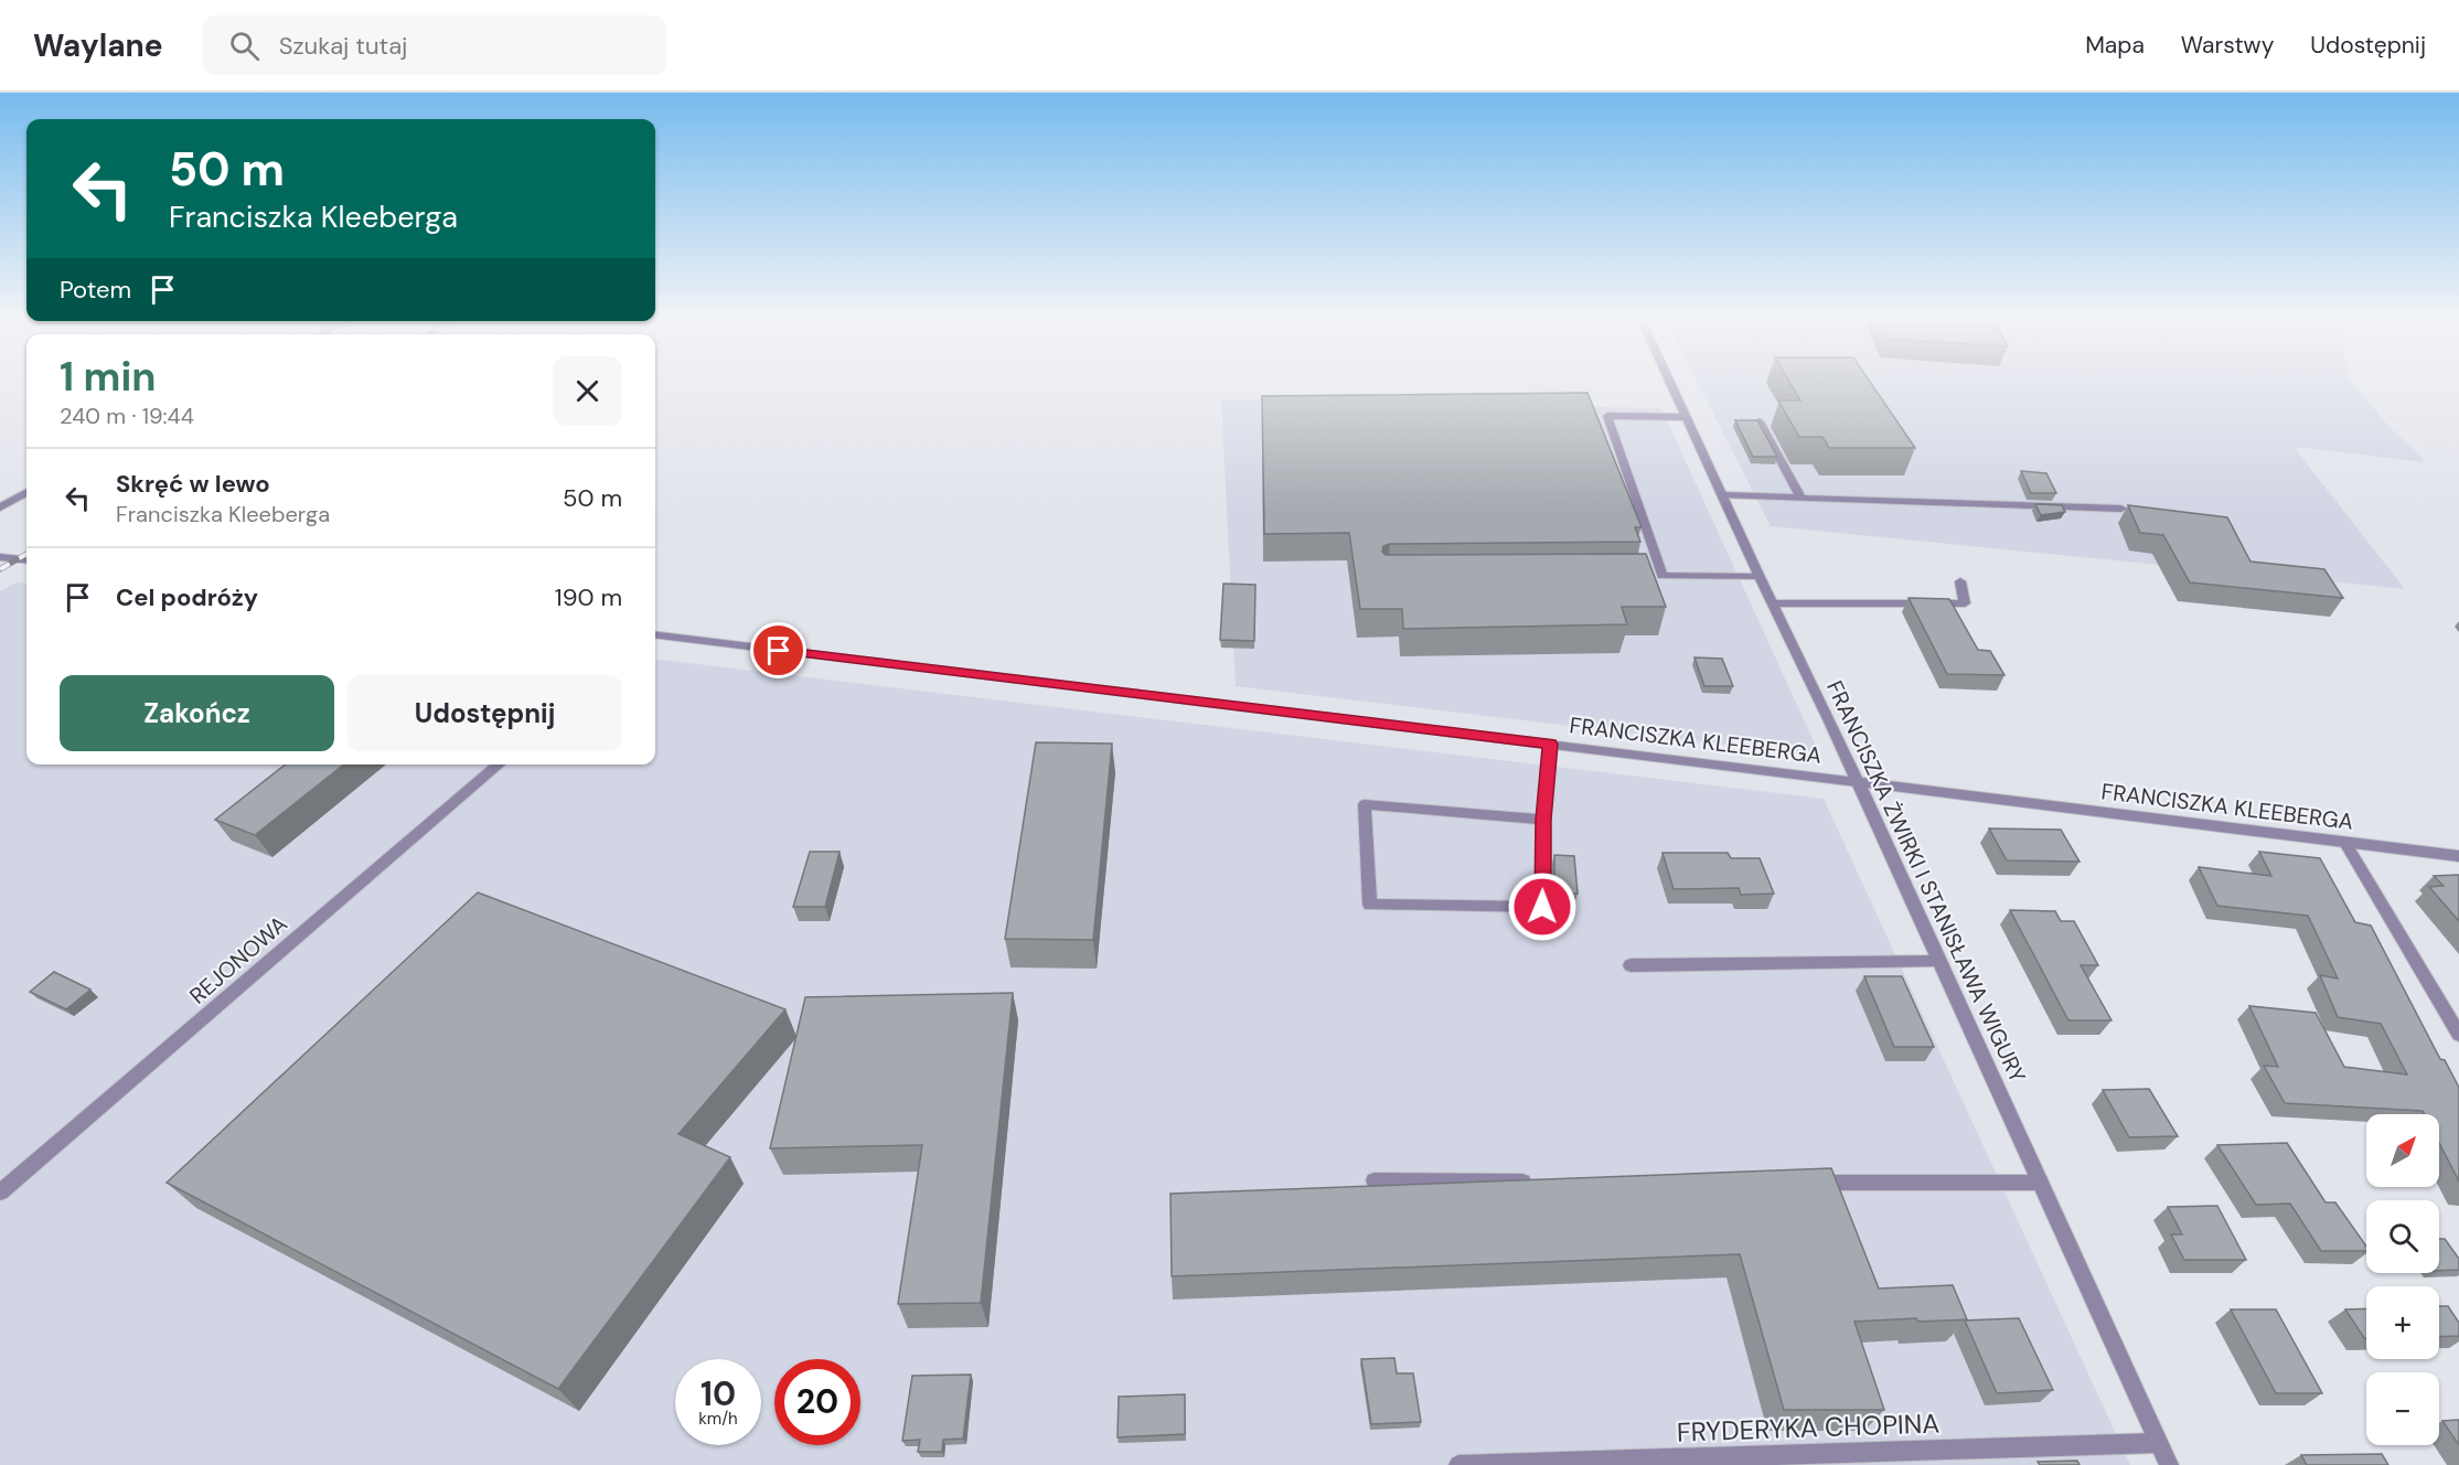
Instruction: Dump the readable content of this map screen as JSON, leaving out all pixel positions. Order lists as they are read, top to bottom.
{
  "streets": {
    "street": [
      "FRANCISZKA KLEEBERGA",
      "FRANCISZKA ŻWIRKI I STANISŁAWA WIGURY",
      "REJONOWA",
      "FRYDERYKA CHOPINA"
    ]
  },
  "crossings": [
    ["FRANCISZKA KLEEBERGA", "FRANCISZKA ŻWIRKI I STANISŁAWA WIGURY"],
    ["FRANCISZKA ŻWIRKI I STANISŁAWA WIGURY", "FRYDERYKA CHOPINA"]
  ],
  "north": "top right",
  "page": {
    "header": "Waylane",
    "search": "Szukaj tutaj",
    "nav": ["Mapa", "Warstwy", "Udostępnij"],
    "turn": ["50 m", "Franciszka Kleeberga"],
    "then": "Potem",
    "heading": ["1 min", "240 m · 19:44"],
    "list": [
      {
        "name": "Skręć w lewo",
        "note": "Franciszka Kleeberga",
        "value": "50 m"
      },
      {
        "name": "Cel podróży",
        "value": "190 m"
      }
    ],
    "buttons": ["Zakończ", "Udostępnij"],
    "map_buttons": ["+", "−"],
    "speed": "10 km/h",
    "limit": "20"
  }
}
